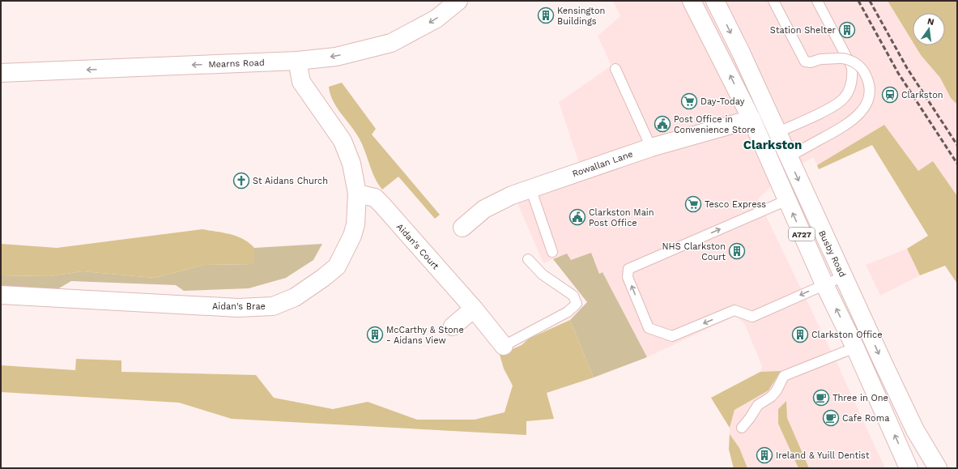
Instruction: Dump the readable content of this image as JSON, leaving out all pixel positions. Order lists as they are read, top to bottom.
{
  "streets": {
    "street": [
      "Mearns Road",
      "Rowallan Lane",
      "A727",
      "Aidan's Court",
      "Busby Road",
      "Aidan's Brae"
    ]
  },
  "crossings": [
    ["Mearns Road", "Aidan's Brae"],
    ["Rowallan Lane", "A727"],
    ["Aidan's Court", "Aidan's Brae"]
  ],
  "one_way": ["Mearns Road"],
  "districts": ["Clarkston"],
  "places": {
    "building": [
      "Kensington Buildings",
      "Station Shelter",
      "NHS Clarkston Court",
      "McCarthy & Stone - Aidans View",
      "Clarkston Office",
      "Ireland & Yuill Dentist"
    ],
    "station": ["Clarkston"],
    "supermarket": ["Day-Today", "Tesco Express"],
    "public building": ["Post Office in Convenience Store", "Clarkston Main Post Office"],
    "church": ["St Aidans Church"],
    "cafe": ["Three in One", "Cafe Roma"]
  },
  "north": "top"
}
